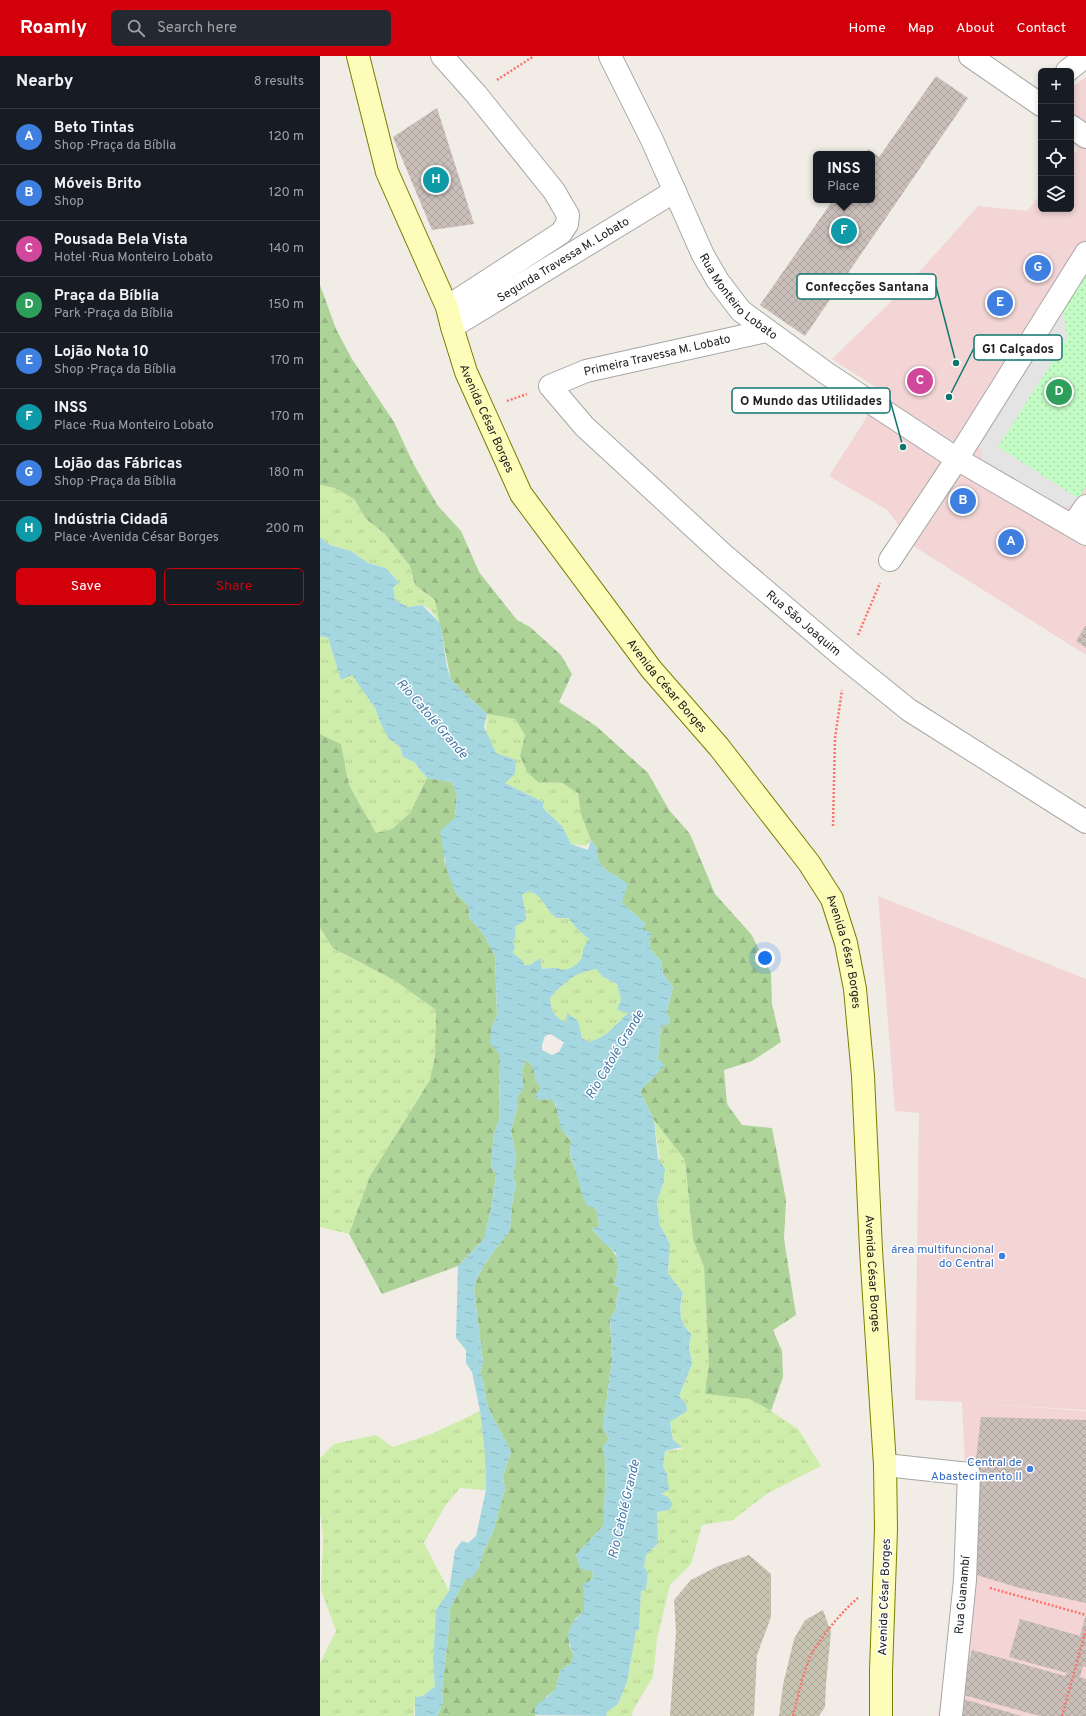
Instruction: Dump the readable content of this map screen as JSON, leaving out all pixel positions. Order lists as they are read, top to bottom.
{
  "streets": {
    "street": [
      "Segunda Travessa M. Lobato",
      "Rua Monteiro Lobato",
      "Primeira Travessa M. Lobato",
      "Avenida César Borges",
      "Rua São Joaquim",
      "Rua Guanambí"
    ]
  },
  "crossings": [
    ["Segunda Travessa M. Lobato", "Rua Monteiro Lobato"],
    ["Segunda Travessa M. Lobato", "Avenida César Borges"],
    ["Rua Monteiro Lobato", "Primeira Travessa M. Lobato"],
    ["Primeira Travessa M. Lobato", "Rua São Joaquim"],
    ["Avenida César Borges", "Rua Guanambí"]
  ],
  "water": ["Rio Catolé Grande"],
  "places": [
    "Confecções Santana",
    "G1 Calçados",
    "O Mundo das Utilidades",
    "área multifuncional do Central",
    "Central de Abastecimento II"
  ],
  "page": {
    "header": "Roamly",
    "search": "Search here",
    "nav": [
      "Home",
      "Map",
      "About",
      "Contact"
    ],
    "heading": ["Nearby", "8 results"],
    "map_buttons": ["+", "−"],
    "list": [
      {
        "mark": "A",
        "name": "Beto Tintas",
        "note": "Shop · Praça da Bíblia",
        "value": "120 m"
      },
      {
        "mark": "B",
        "name": "Móveis Brito",
        "note": "Shop",
        "value": "120 m"
      },
      {
        "mark": "C",
        "name": "Pousada Bela Vista",
        "note": "Hotel · Rua Monteiro Lobato",
        "value": "140 m"
      },
      {
        "mark": "D",
        "name": "Praça da Bíblia",
        "note": "Park · Praça da Bíblia",
        "value": "150 m"
      },
      {
        "mark": "E",
        "name": "Lojão Nota 10",
        "note": "Shop · Praça da Bíblia",
        "value": "170 m"
      },
      {
        "mark": "F",
        "name": "INSS",
        "note": "Place · Rua Monteiro Lobato",
        "value": "170 m"
      },
      {
        "mark": "G",
        "name": "Lojão das Fábricas",
        "note": "Shop · Praça da Bíblia",
        "value": "180 m"
      },
      {
        "mark": "H",
        "name": "Indústria Cidadã",
        "note": "Place · Avenida César Borges",
        "value": "200 m"
      }
    ],
    "popup": ["INSS", "Place"],
    "pins": [
      "H",
      "F",
      "G",
      "E",
      "C",
      "D",
      "B",
      "A"
    ],
    "buttons": ["Save", "Share"]
  }
}
